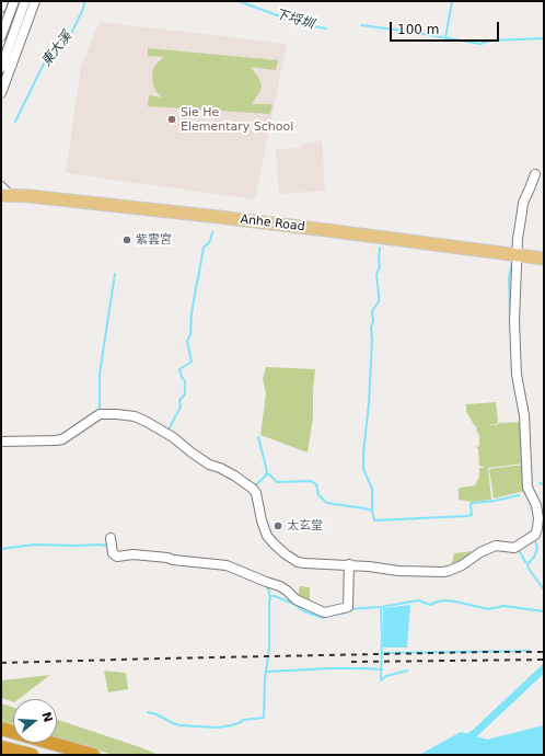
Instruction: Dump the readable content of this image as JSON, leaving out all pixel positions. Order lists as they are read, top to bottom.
{
  "streets": {
    "main road": ["Anhe Road"]
  },
  "water": ["下埒圳", "東大溪"],
  "places": ["Sie He Elementary School", "紫雲宮", "太玄堂"],
  "scale_bar": "100 m",
  "north": "right"
}
